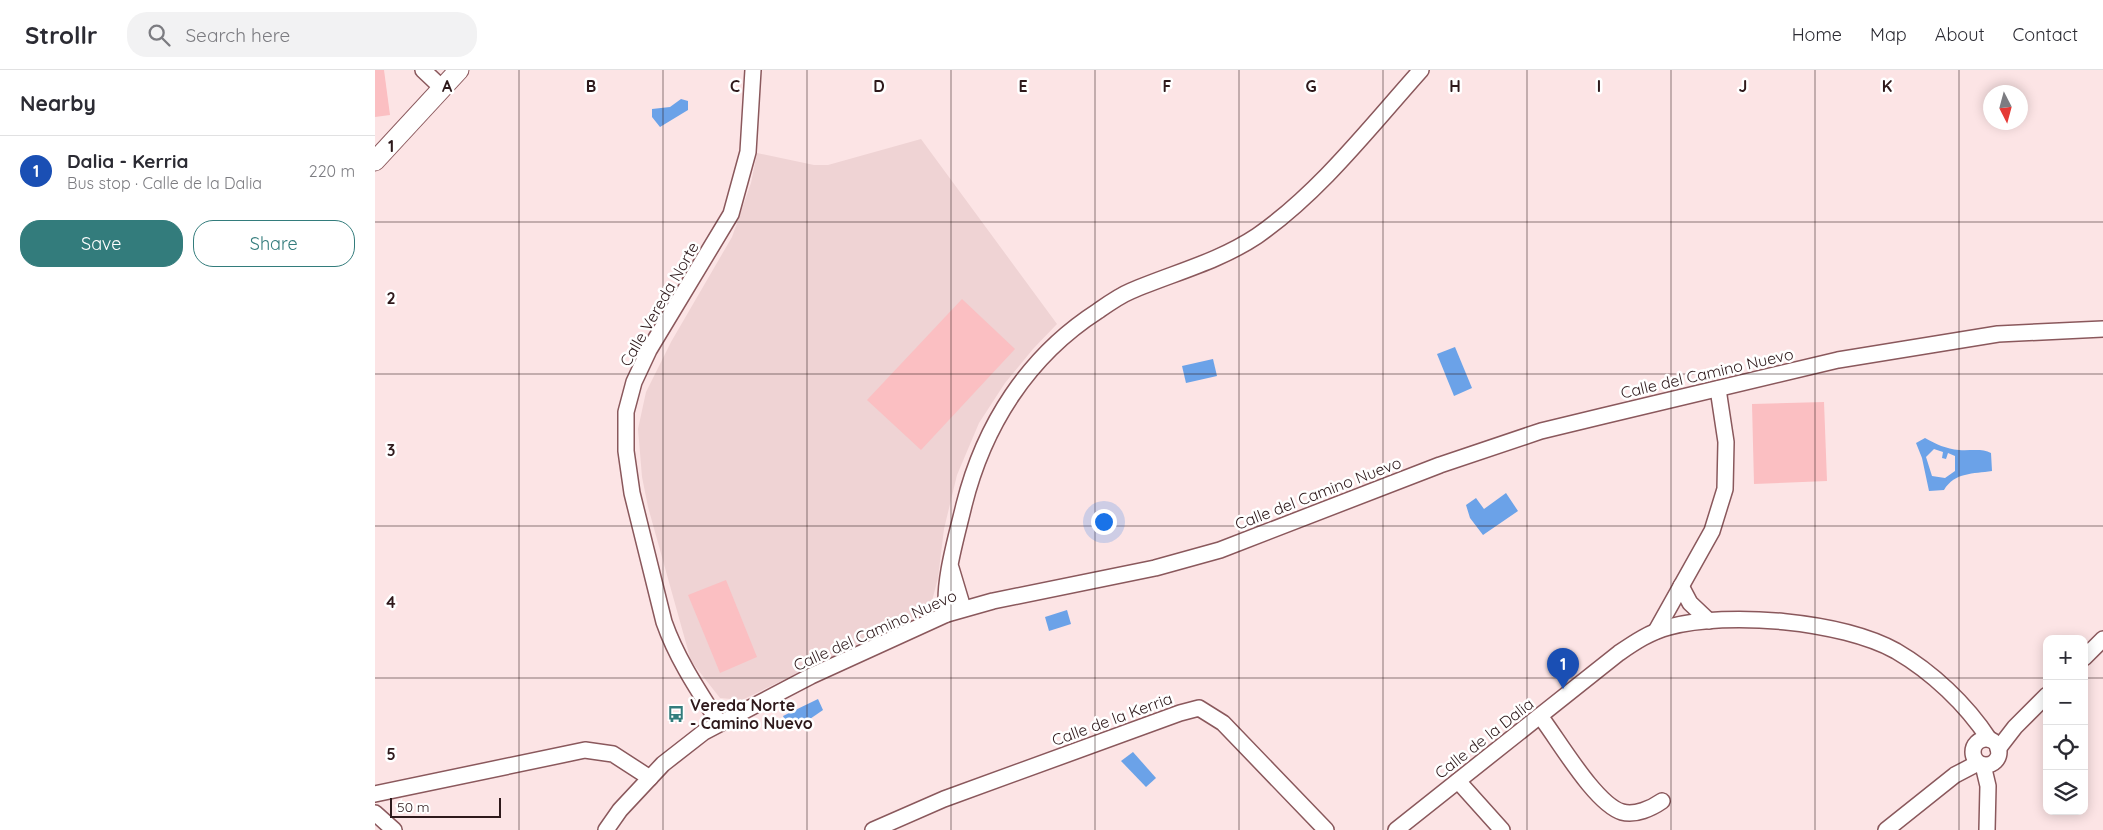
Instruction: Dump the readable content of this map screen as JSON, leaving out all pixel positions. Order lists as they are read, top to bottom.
{
  "streets": {
    "street": [
      "Calle Vereda Norte",
      "Calle del Camino Nuevo",
      "Calle de la Kerria",
      "Calle de la Dalia"
    ]
  },
  "crossings": [
    ["Calle Vereda Norte", "Calle del Camino Nuevo"]
  ],
  "places": {
    "bus stop": ["Vereda Norte - Camino Nuevo"]
  },
  "scale_bar": "50 m",
  "north": "bottom",
  "page": {
    "header": "Strollr",
    "search": "Search here",
    "nav": [
      "Home",
      "Map",
      "About",
      "Contact"
    ],
    "heading": "Nearby",
    "list": [
      {
        "mark": "1",
        "name": "Dalia - Kerria",
        "note": "Bus stop · Calle de la Dalia",
        "value": "220 m"
      }
    ],
    "buttons": ["Save", "Share"],
    "map_buttons": ["+", "−"],
    "pins": "1",
    "scale": "50 m"
  },
  "grid": {
    "columns": [
      "A",
      "B",
      "C",
      "D",
      "E",
      "F",
      "G",
      "H",
      "I",
      "J",
      "K"
    ],
    "rows": [
      "1",
      "2",
      "3",
      "4",
      "5"
    ]
  }
}
